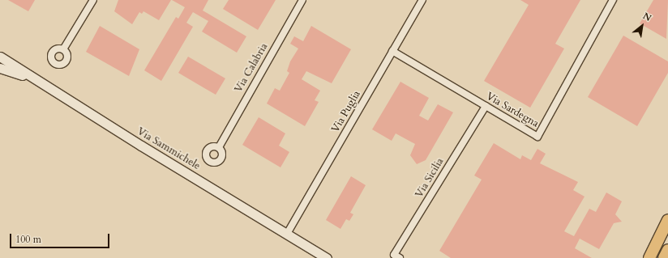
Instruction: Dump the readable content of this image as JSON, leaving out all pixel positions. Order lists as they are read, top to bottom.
{
  "streets": {
    "main road": ["Via Sammichele"],
    "street": [
      "Via Calabria",
      "Via Sardegna",
      "Via Puglia",
      "Via Sicilia"
    ]
  },
  "crossings": [
    ["Via Sardegna", "Via Puglia"],
    ["Via Sardegna", "Via Sicilia"],
    ["Via Puglia", "Via Sammichele"]
  ],
  "scale_bar": "100 m",
  "north": "top right"
}
